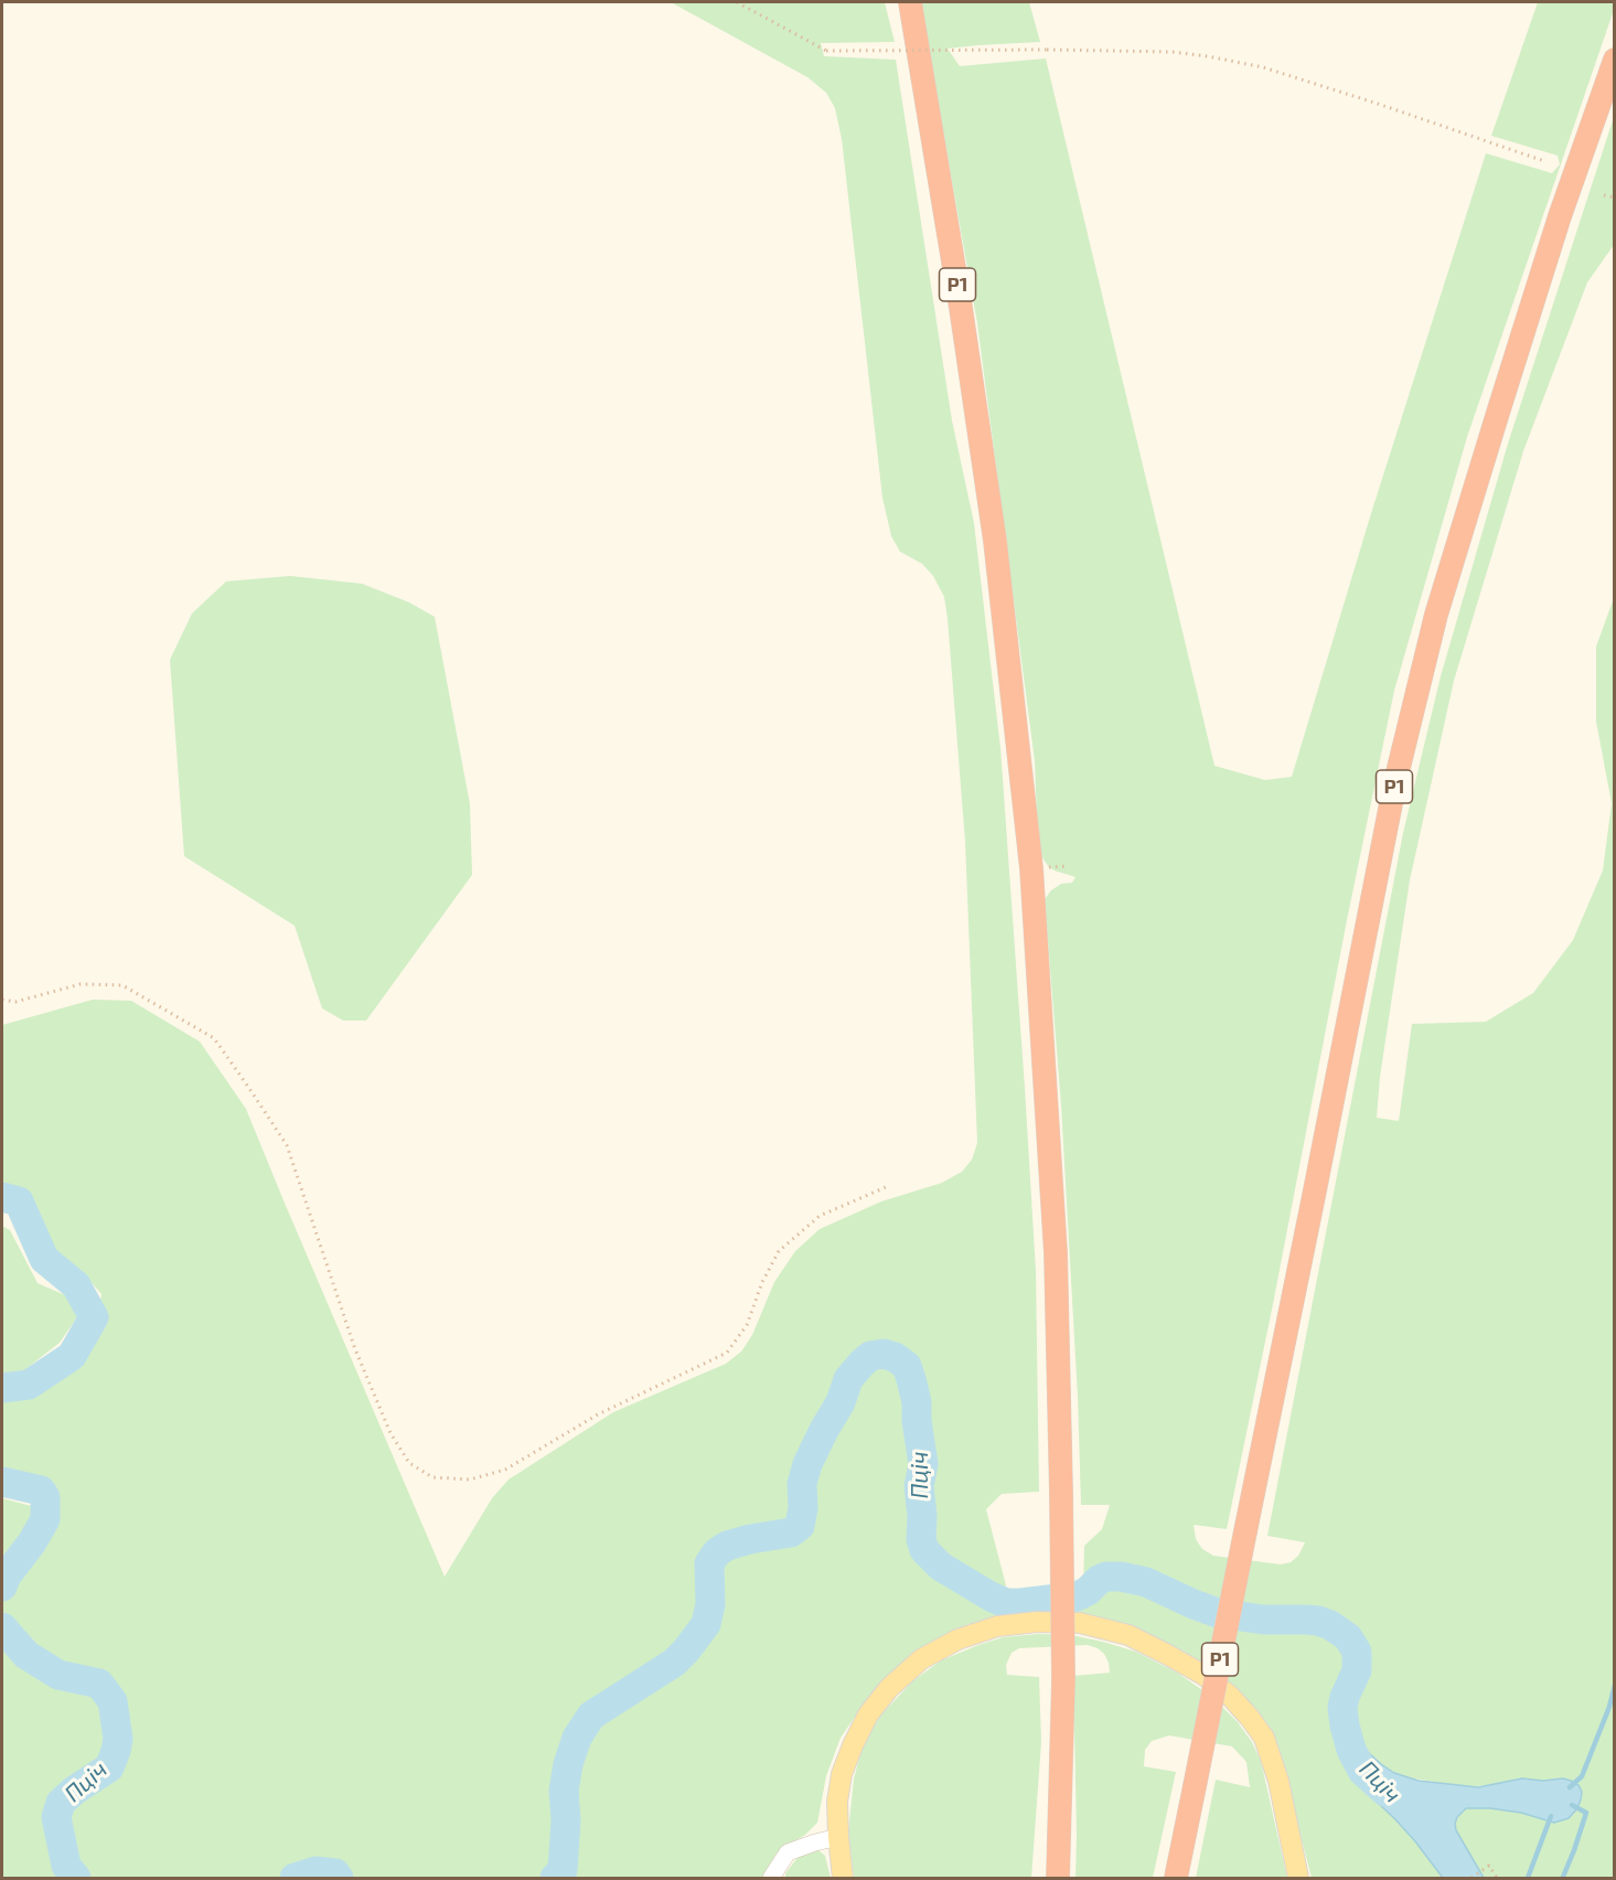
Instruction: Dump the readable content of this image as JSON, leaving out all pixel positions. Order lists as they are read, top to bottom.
{
  "streets": {
    "highway": ["Р1"]
  },
  "water": ["Пціч"]
}
